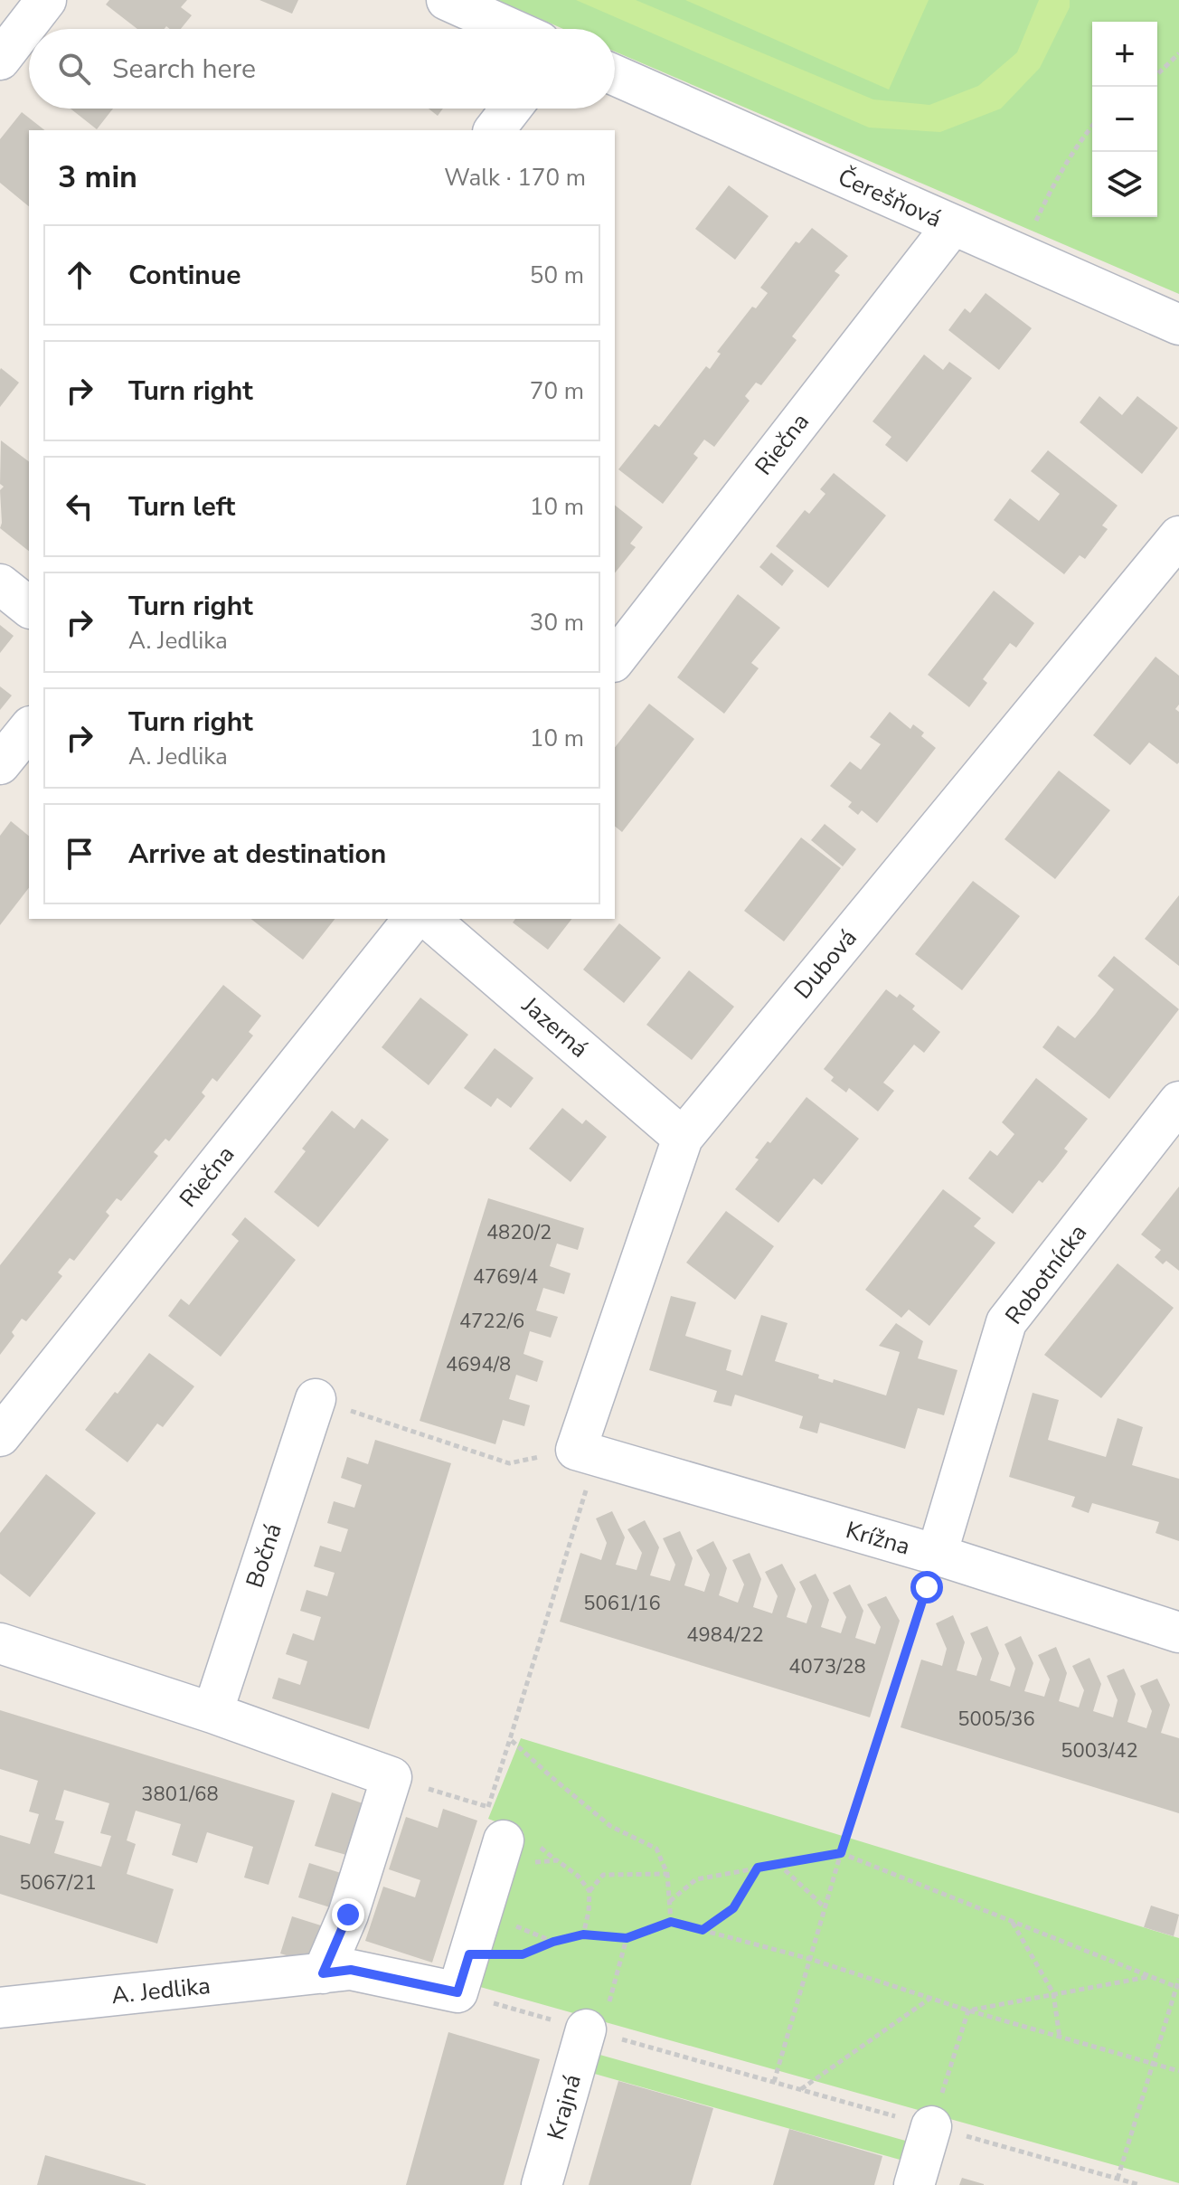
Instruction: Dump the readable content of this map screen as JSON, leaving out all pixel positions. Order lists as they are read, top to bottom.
{
  "streets": {
    "street": [
      "Čerešňová",
      "Riečna",
      "Dubová",
      "Jazerná",
      "Robotnícka",
      "Krížna",
      "Bočná",
      "A. Jedlika",
      "Krajná"
    ]
  },
  "crossings": [
    ["Čerešňová", "Riečna"],
    ["Dubová", "Jazerná"],
    ["Dubová", "Krížna"],
    ["Robotnícka", "Krížna"]
  ],
  "house_numbers": [
    "4820/2",
    "4769/4",
    "4722/6",
    "4694/8",
    "5061/16",
    "4984/22",
    "4073/28",
    "5005/36",
    "5003/42",
    "3801/68",
    "5067/21"
  ],
  "page": {
    "map_buttons": ["+", "−"],
    "search": "Search here",
    "heading": ["3 min", "Walk · 170 m"],
    "list": [
      ["Continue", "50 m"],
      ["Turn right", "70 m"],
      ["Turn left", "10 m"],
      ["Turn right", "A. Jedlika", "30 m"],
      ["Turn right", "A. Jedlika", "10 m"],
      "Arrive at destination"
    ]
  }
}
